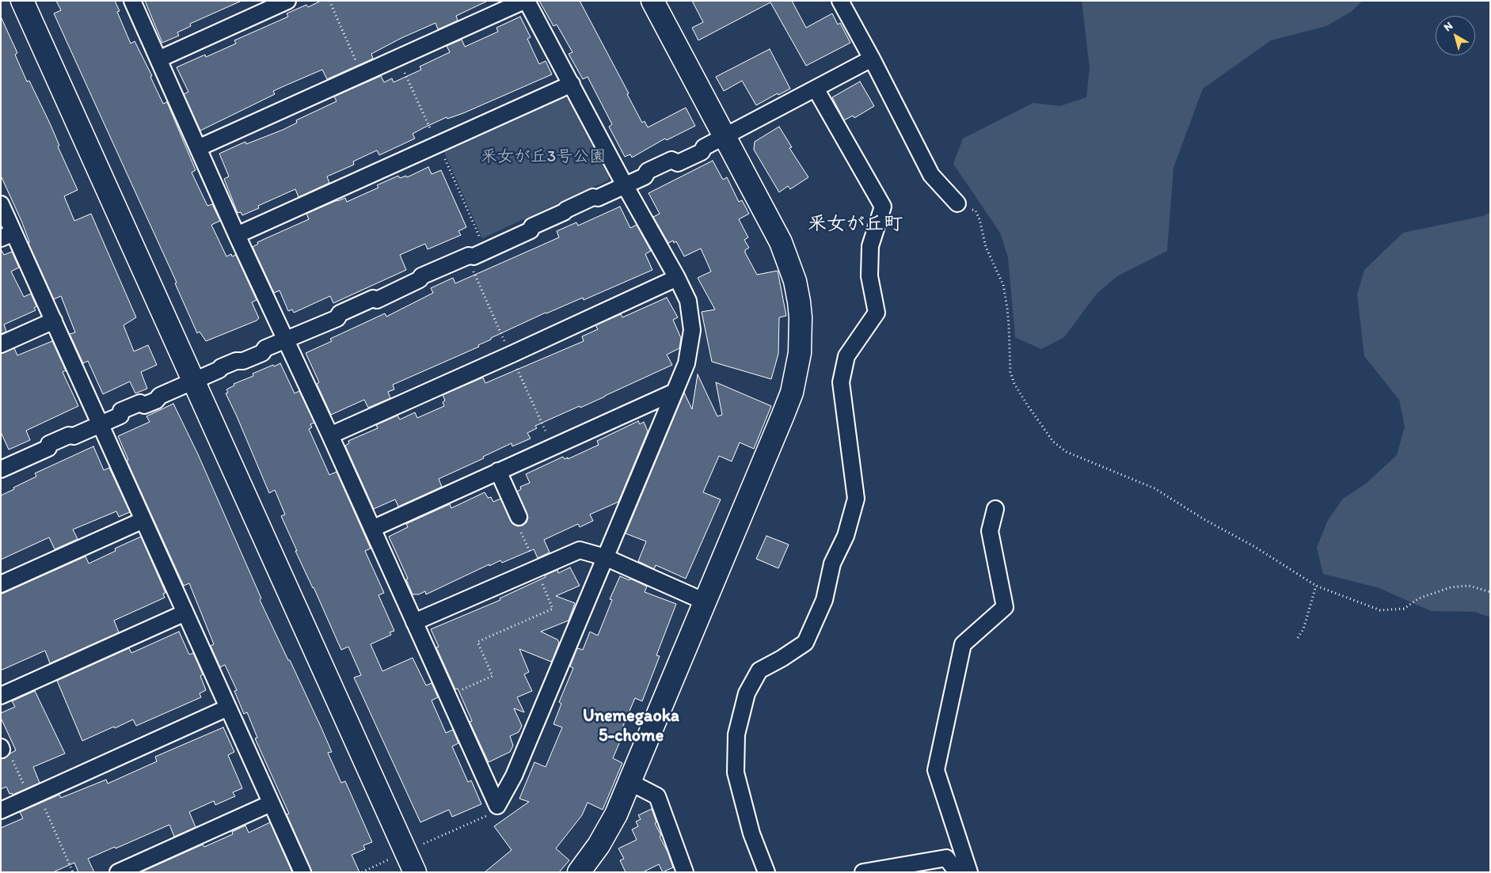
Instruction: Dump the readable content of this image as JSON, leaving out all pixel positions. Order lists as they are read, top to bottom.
{
  "districts": ["釆女が丘町", "Unemegaoka 5-chome"],
  "parks": ["釆女が丘3号公園"],
  "north": "top left"
}
